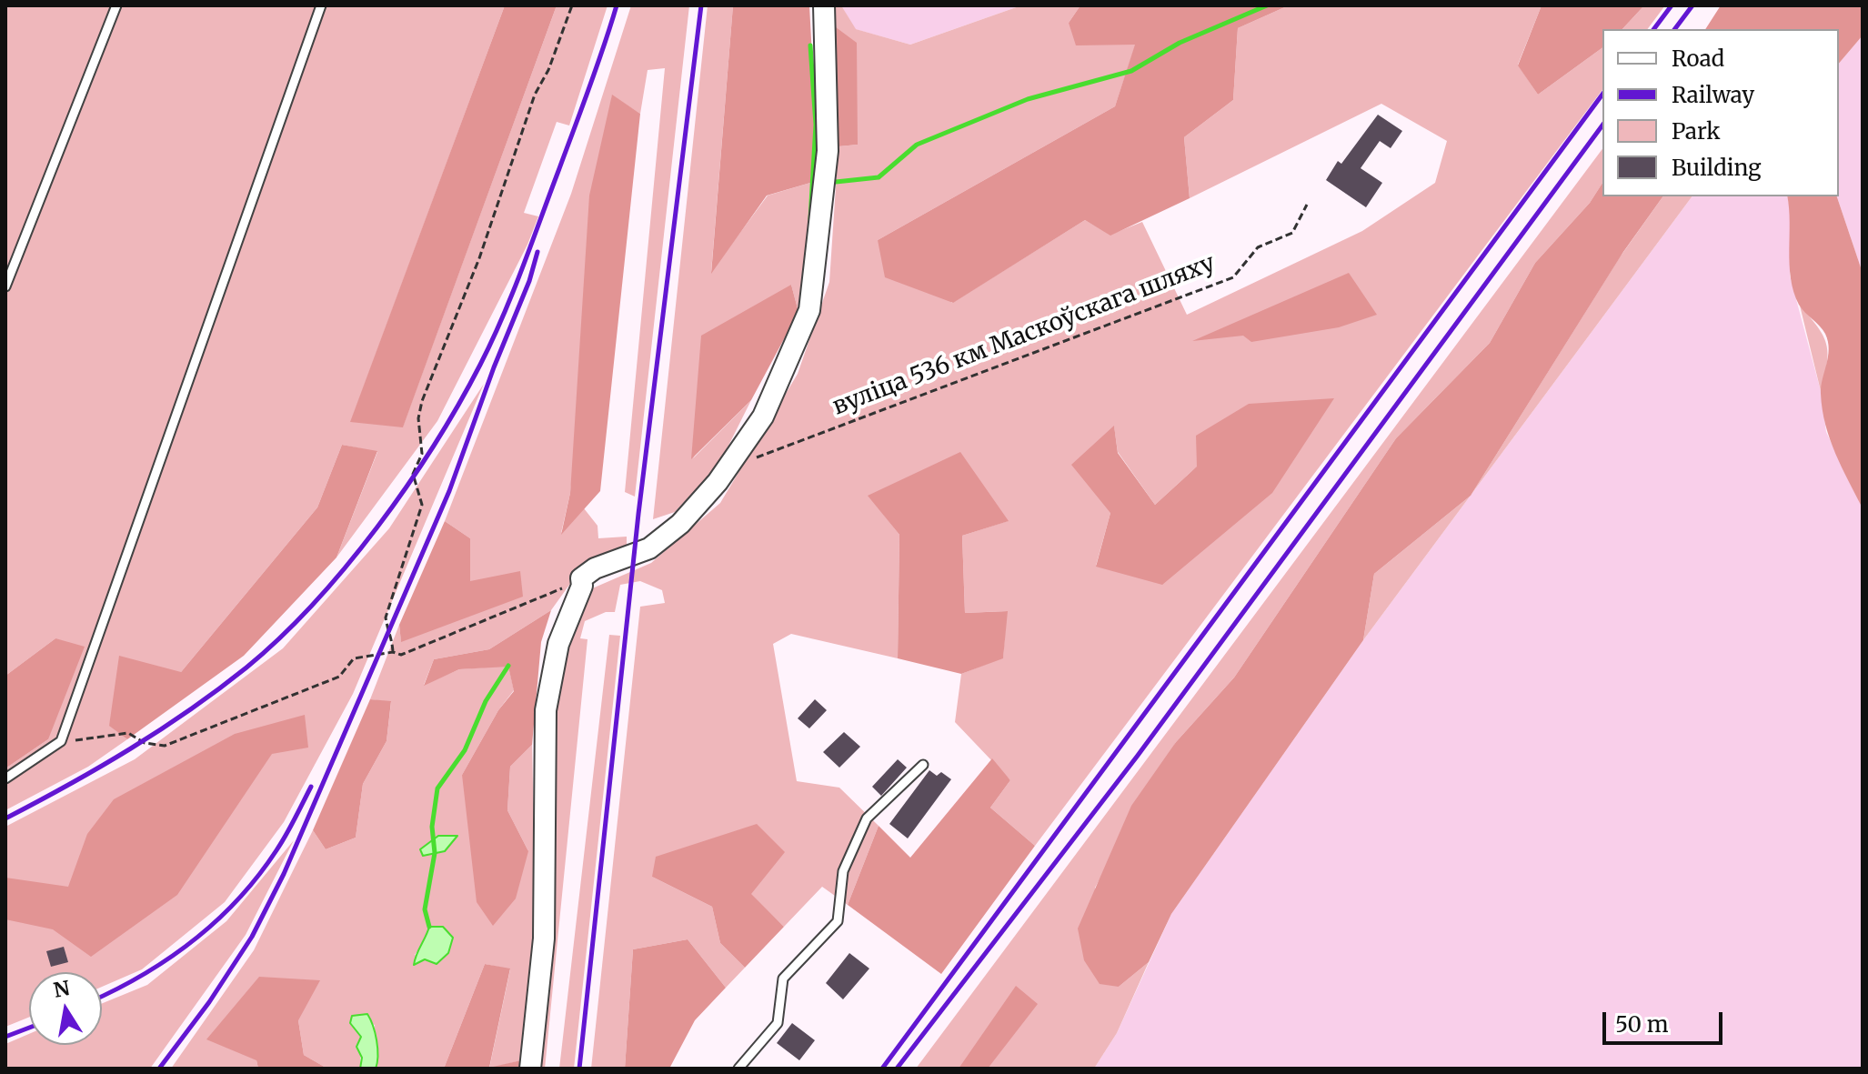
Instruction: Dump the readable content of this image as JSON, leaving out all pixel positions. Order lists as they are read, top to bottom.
{
  "streets": {
    "path": ["вуліца 536 км Маскоўскага шляху"]
  },
  "legend": [
    "Road",
    "Railway",
    "Park",
    "Building"
  ],
  "scale_bar": "50 m",
  "north": "top"
}
